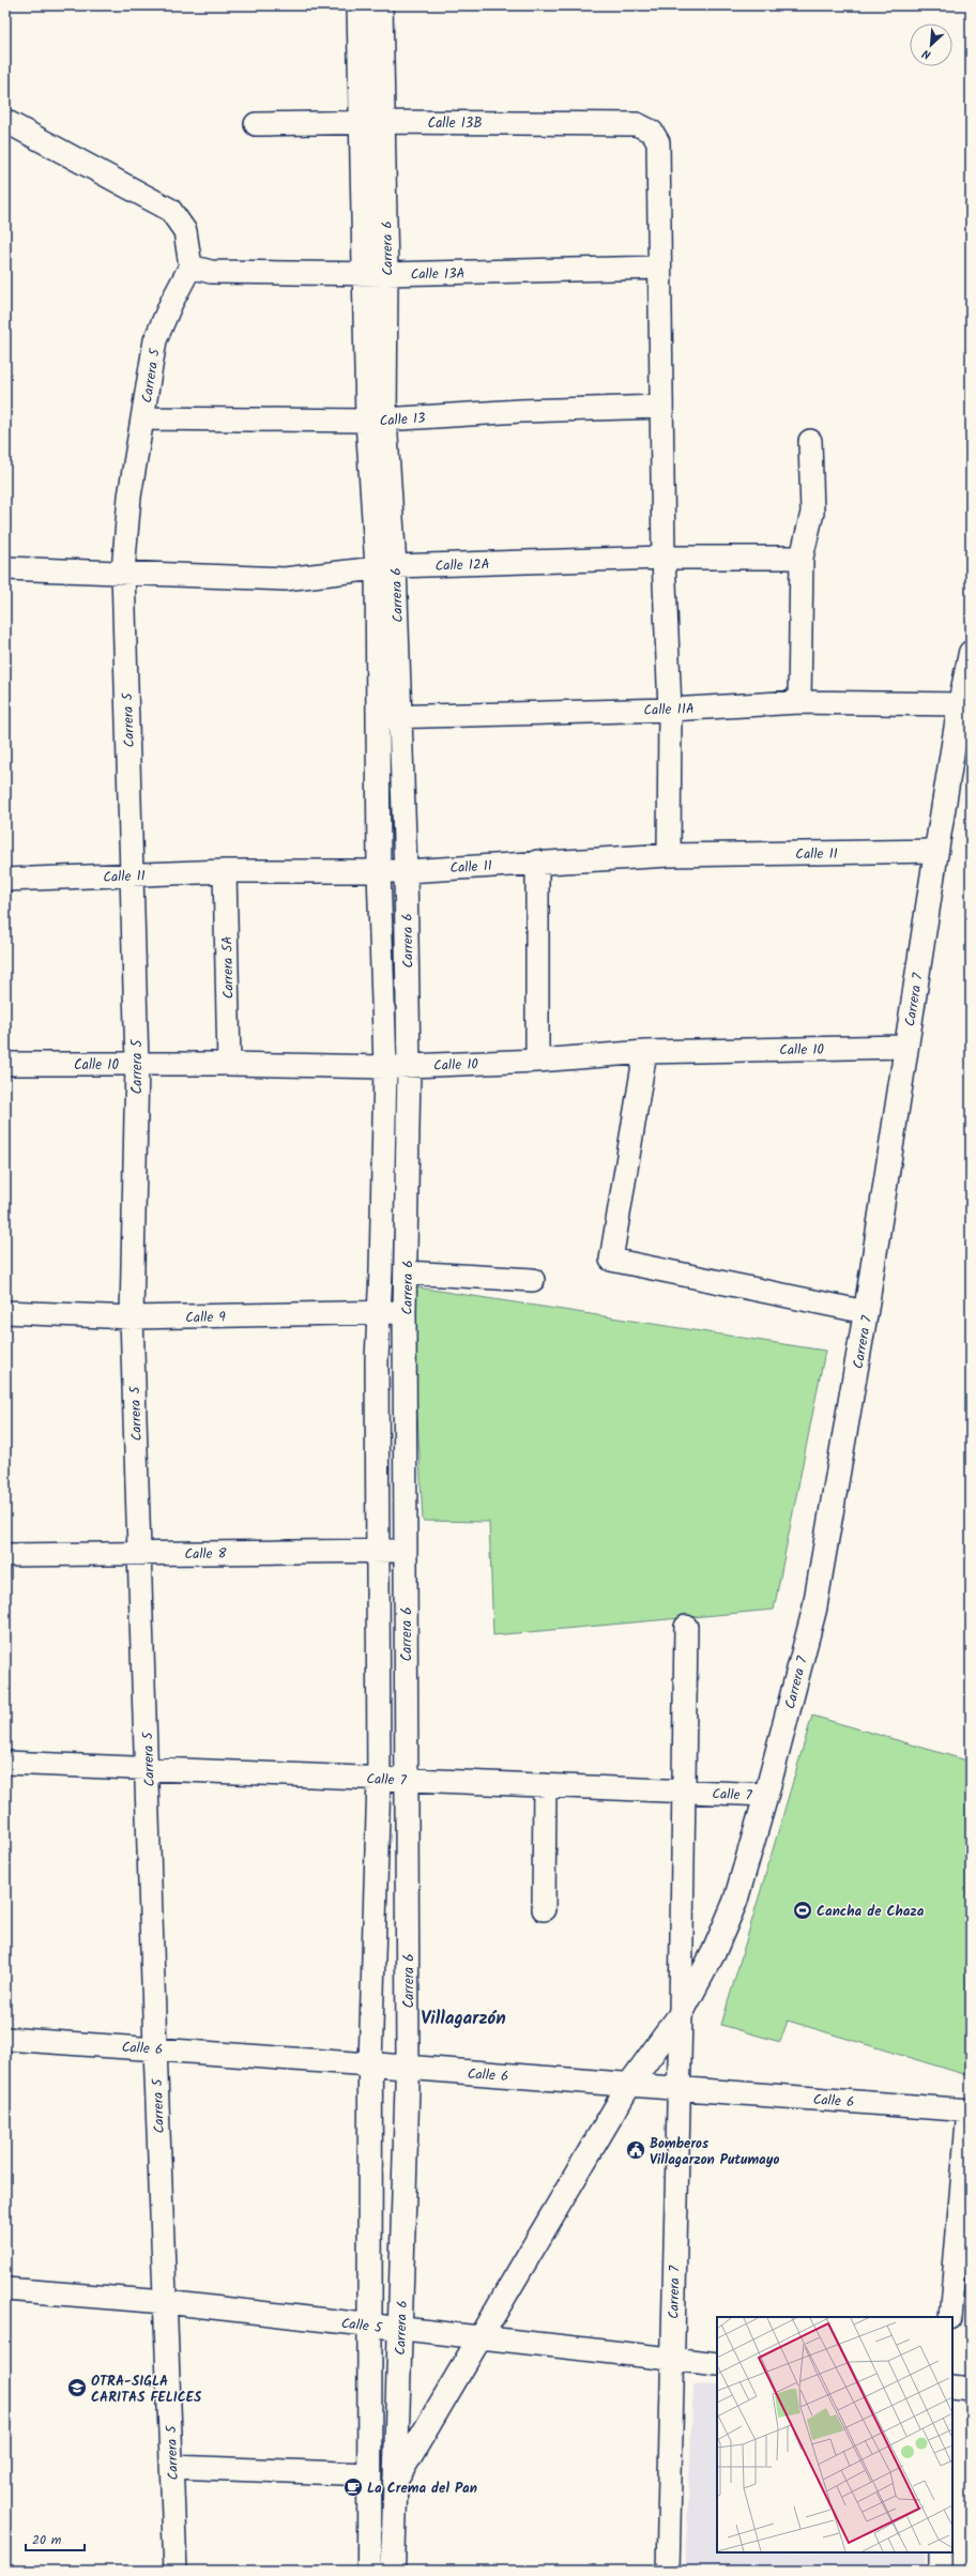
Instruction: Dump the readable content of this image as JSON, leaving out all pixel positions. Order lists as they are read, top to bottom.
{
  "streets": {
    "main road": ["Carrera 6", "Carrera 7", "Calle 6"],
    "street": [
      "Calle 13B",
      "Calle 13A",
      "Carrera 5",
      "Calle 13",
      "Calle 12A",
      "Calle 11A",
      "Calle 11",
      "Carrera 5A",
      "Calle 10",
      "Calle 9",
      "Calle 8",
      "Calle 7",
      "Calle 5"
    ]
  },
  "crossings": [
    ["Calle 13B", "Carrera 6"],
    ["Calle 13B", "Calle 13A"],
    ["Carrera 6", "Calle 13A"],
    ["Carrera 6", "Calle 13"],
    ["Carrera 6", "Calle 12A"],
    ["Carrera 6", "Calle 11A"],
    ["Carrera 6", "Calle 11"],
    ["Carrera 6", "Carrera 7"],
    ["Carrera 6", "Calle 10"],
    ["Carrera 6", "Calle 9"],
    ["Carrera 6", "Calle 8"],
    ["Carrera 6", "Calle 7"],
    ["Carrera 6", "Calle 6"],
    ["Carrera 6", "Calle 5"],
    ["Calle 13A", "Carrera 5"],
    ["Carrera 5", "Calle 13"],
    ["Carrera 5", "Calle 12A"],
    ["Carrera 5", "Calle 11"],
    ["Carrera 5", "Calle 10"],
    ["Carrera 5", "Calle 9"],
    ["Carrera 5", "Calle 8"],
    ["Carrera 5", "Calle 7"],
    ["Carrera 5", "Calle 6"],
    ["Carrera 5", "Calle 5"],
    ["Calle 11A", "Carrera 7"],
    ["Calle 11", "Carrera 5A"],
    ["Calle 11", "Carrera 7"],
    ["Carrera 5A", "Calle 10"],
    ["Carrera 7", "Calle 10"],
    ["Carrera 7", "Calle 7"],
    ["Carrera 7", "Calle 6"],
    ["Carrera 7", "Calle 5"]
  ],
  "districts": ["Villagarzón"],
  "places": {
    "sports": ["Cancha de Chaza"],
    "public building": ["Bomberos Villagarzon Putumayo"],
    "school or university": ["OTRA-SIGLA CARITAS FELICES"],
    "cafe": ["La Crema del Pan"]
  },
  "scale_bar": "20 m",
  "north": "bottom left"
}
